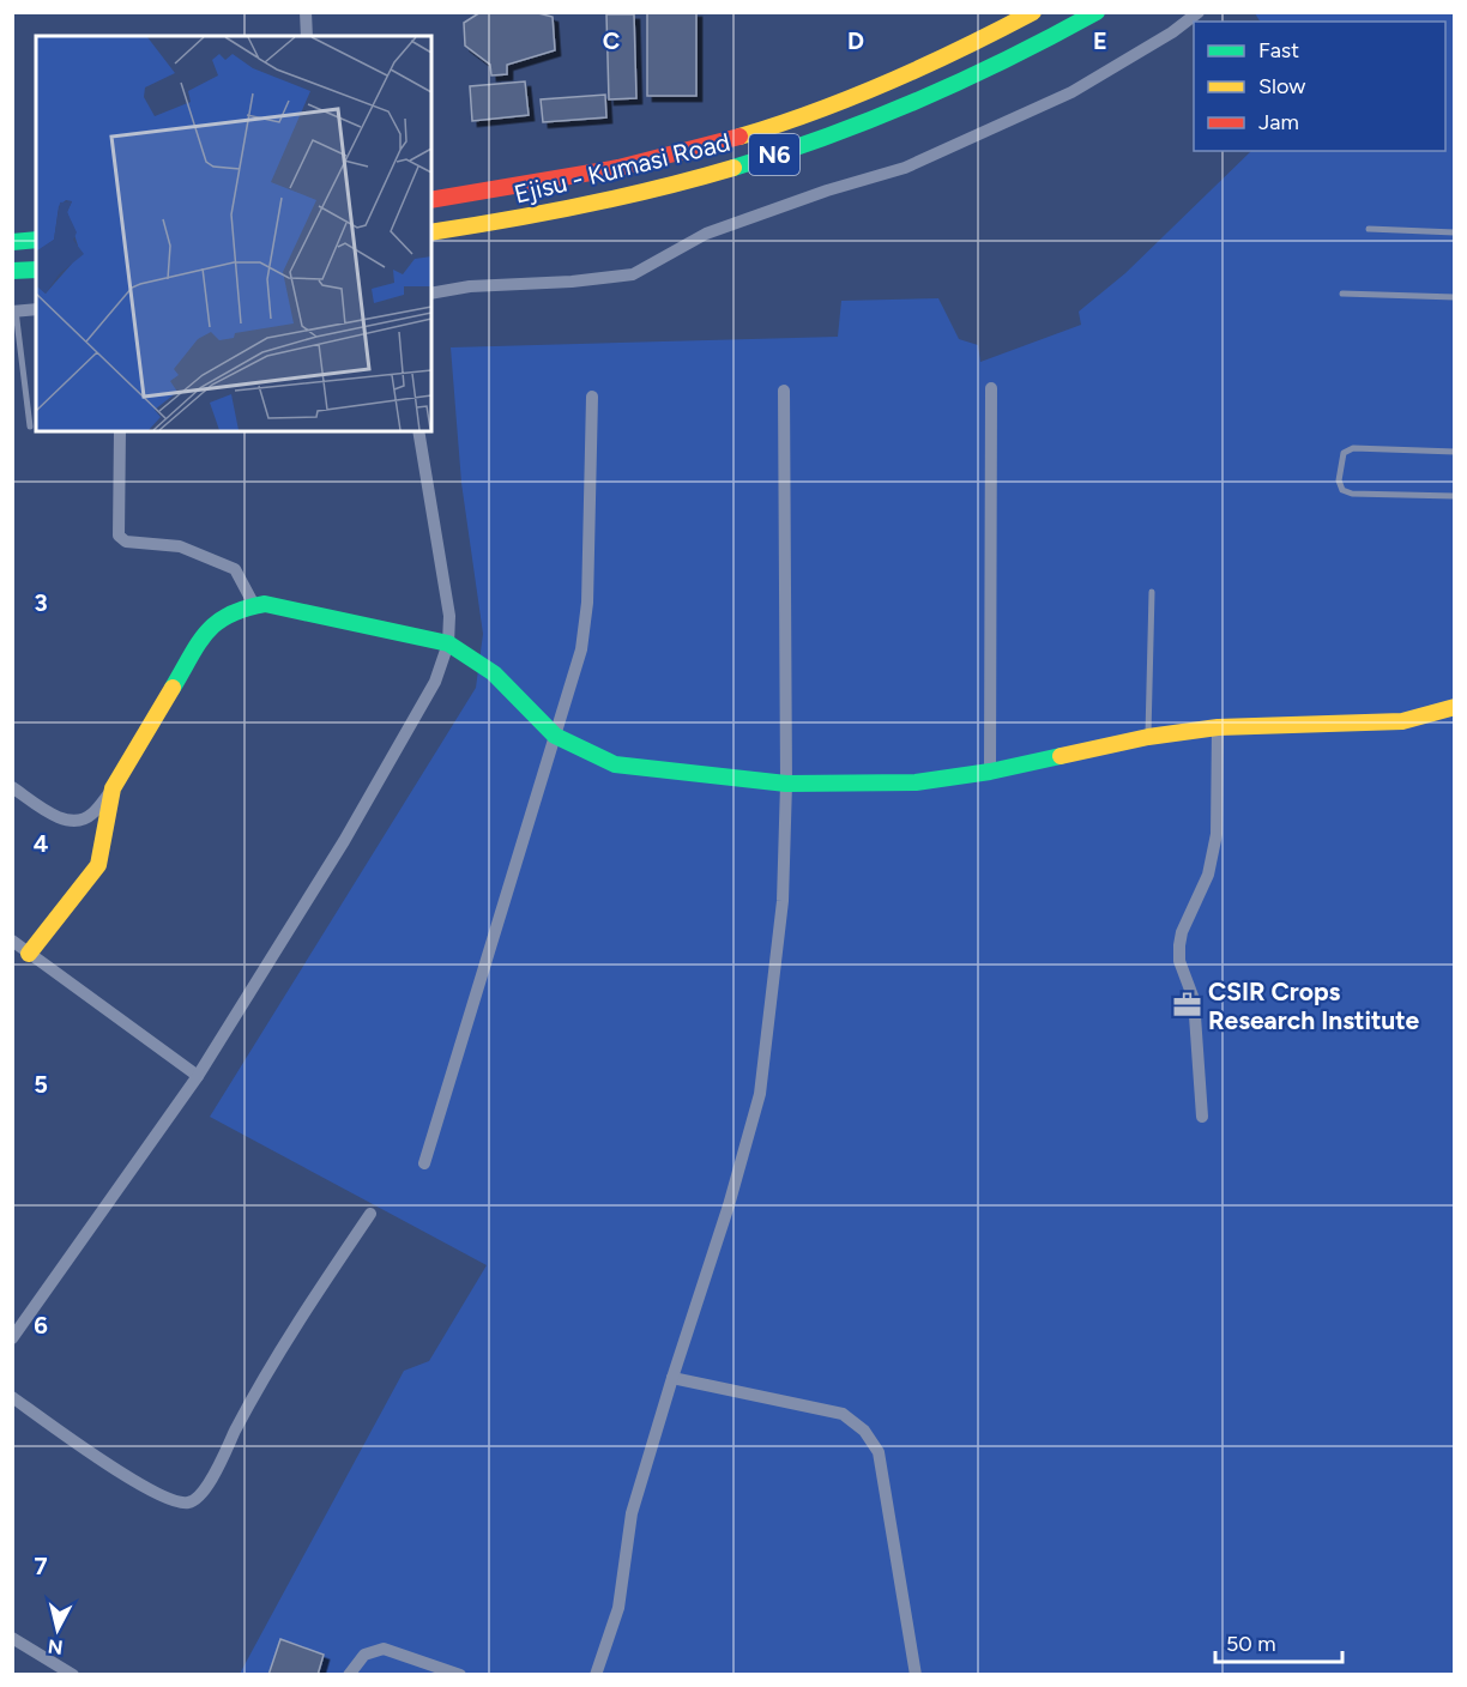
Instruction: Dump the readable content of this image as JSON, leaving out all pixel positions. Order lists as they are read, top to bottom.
{
  "streets": {
    "main road": ["N6", "Ejisu - Kumasi Road"]
  },
  "places": {
    "office": ["CSIR Crops Research Institute"]
  },
  "legend": ["Fast", "Slow", "Jam"],
  "scale_bar": "50 m",
  "north": "bottom",
  "grid": {
    "columns": ["C", "D", "E"],
    "rows": [
      "3",
      "4",
      "5",
      "6",
      "7"
    ]
  }
}
